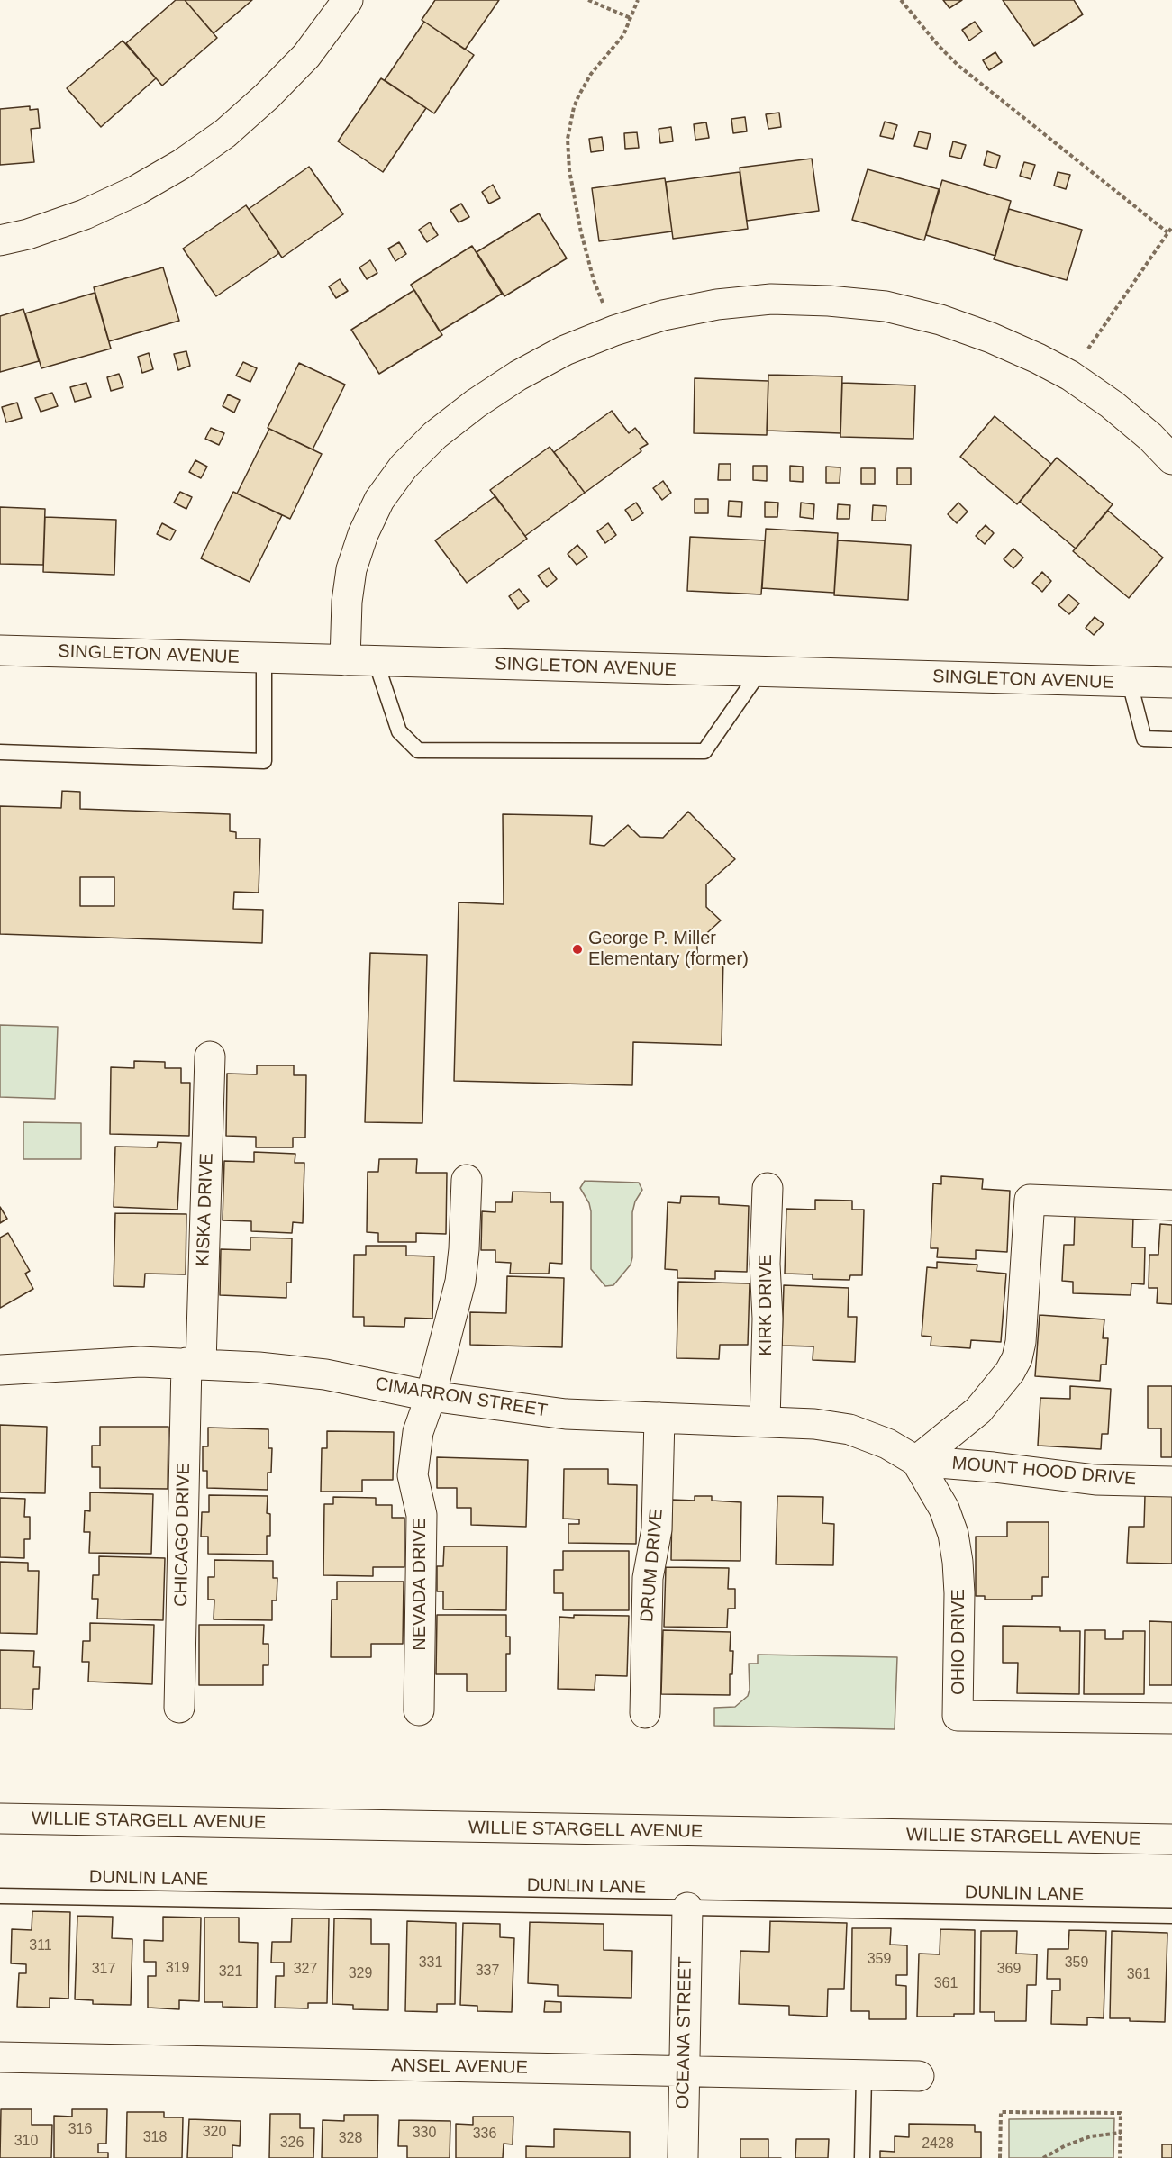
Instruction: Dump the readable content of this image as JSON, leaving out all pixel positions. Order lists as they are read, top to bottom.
{
  "streets": {
    "street": [
      "SINGLETON AVENUE",
      "KISKA DRIVE",
      "KIRK DRIVE",
      "CIMARRON STREET",
      "MOUNT HOOD DRIVE",
      "CHICAGO DRIVE",
      "DRUM DRIVE",
      "NEVADA DRIVE",
      "OHIO DRIVE",
      "WILLIE STARGELL AVENUE",
      "OCEANA STREET",
      "ANSEL AVENUE"
    ],
    "lane": ["DUNLIN LANE"]
  },
  "crossings": [
    ["KISKA DRIVE", "CIMARRON STREET"],
    ["KISKA DRIVE", "CHICAGO DRIVE"],
    ["KIRK DRIVE", "CIMARRON STREET"],
    ["CIMARRON STREET", "MOUNT HOOD DRIVE"],
    ["CIMARRON STREET", "CHICAGO DRIVE"],
    ["CIMARRON STREET", "DRUM DRIVE"],
    ["CIMARRON STREET", "NEVADA DRIVE"],
    ["CIMARRON STREET", "OHIO DRIVE"],
    ["MOUNT HOOD DRIVE", "OHIO DRIVE"],
    ["DUNLIN LANE", "OCEANA STREET"],
    ["OCEANA STREET", "ANSEL AVENUE"]
  ],
  "places": ["George P. Miller Elementary (former)"],
  "house_numbers": [
    "311",
    "359",
    "331",
    "359",
    "319",
    "317",
    "327",
    "369",
    "337",
    "321",
    "329",
    "361",
    "361",
    "316",
    "320",
    "330",
    "336",
    "318",
    "328",
    "310",
    "326",
    "2428"
  ]
}
